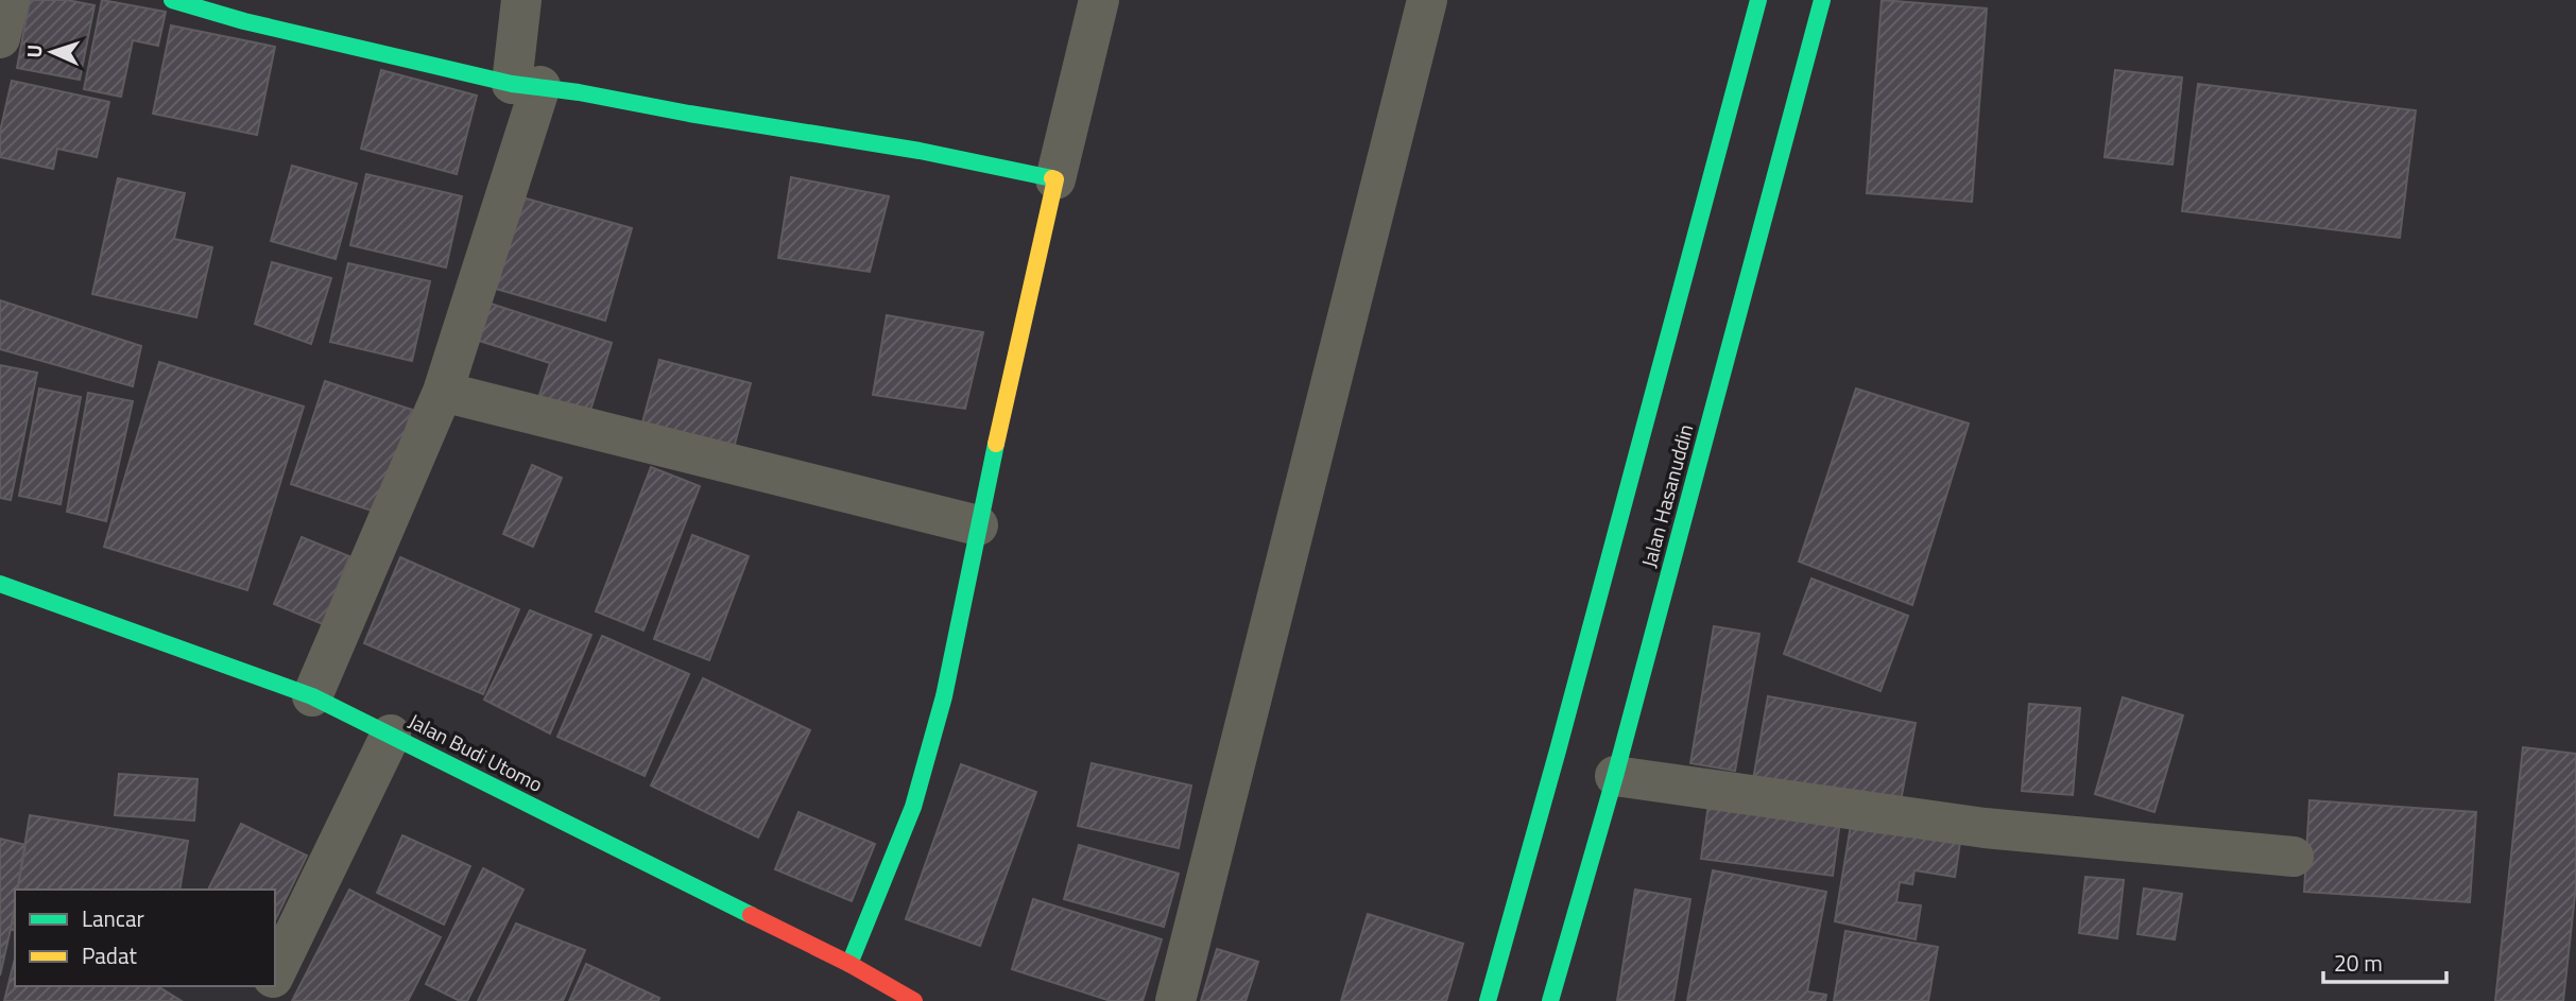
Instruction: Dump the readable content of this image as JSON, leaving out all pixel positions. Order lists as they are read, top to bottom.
{
  "streets": {
    "street": ["Jalan Hasanuddin", "Jalan Budi Utomo"]
  },
  "legend": ["Lancar", "Padat"],
  "scale_bar": "20 m",
  "north": "left"
}
